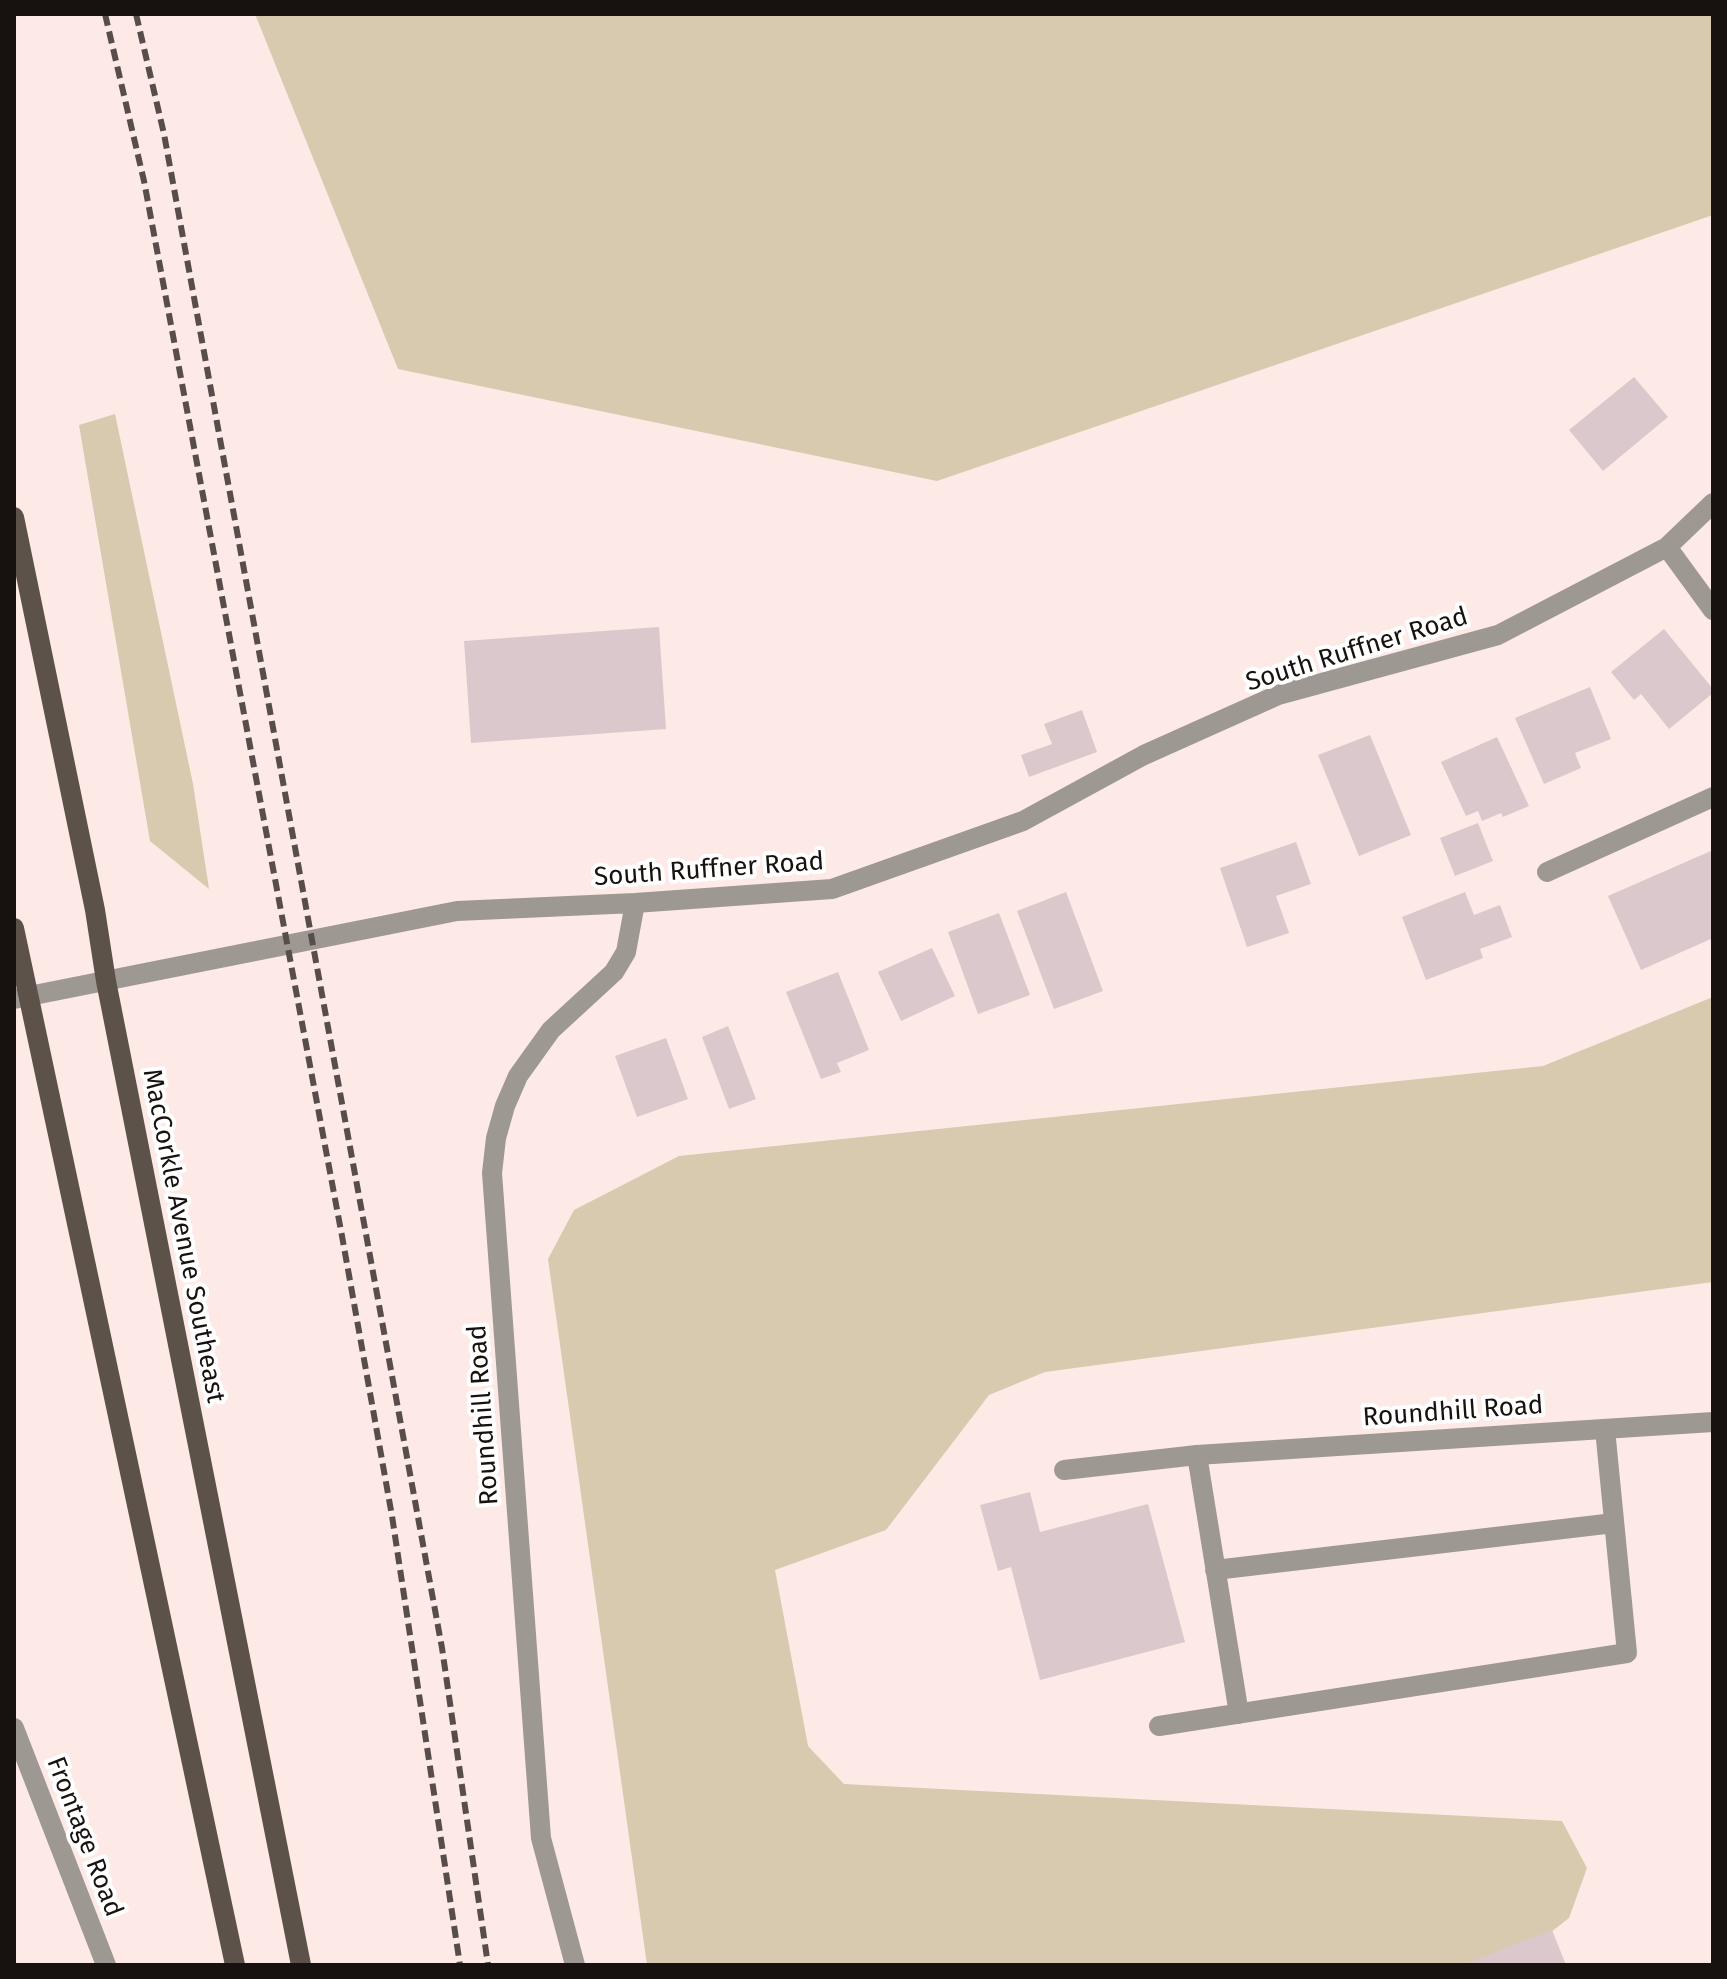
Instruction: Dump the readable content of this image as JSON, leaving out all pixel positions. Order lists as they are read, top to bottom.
{
  "streets": {
    "main road": ["MacCorkle Avenue Southeast"],
    "street": ["South Ruffner Road", "Roundhill Road", "Frontage Road"]
  },
  "crossings": [
    ["South Ruffner Road", "MacCorkle Avenue Southeast"],
    ["South Ruffner Road", "Roundhill Road"]
  ]
}
